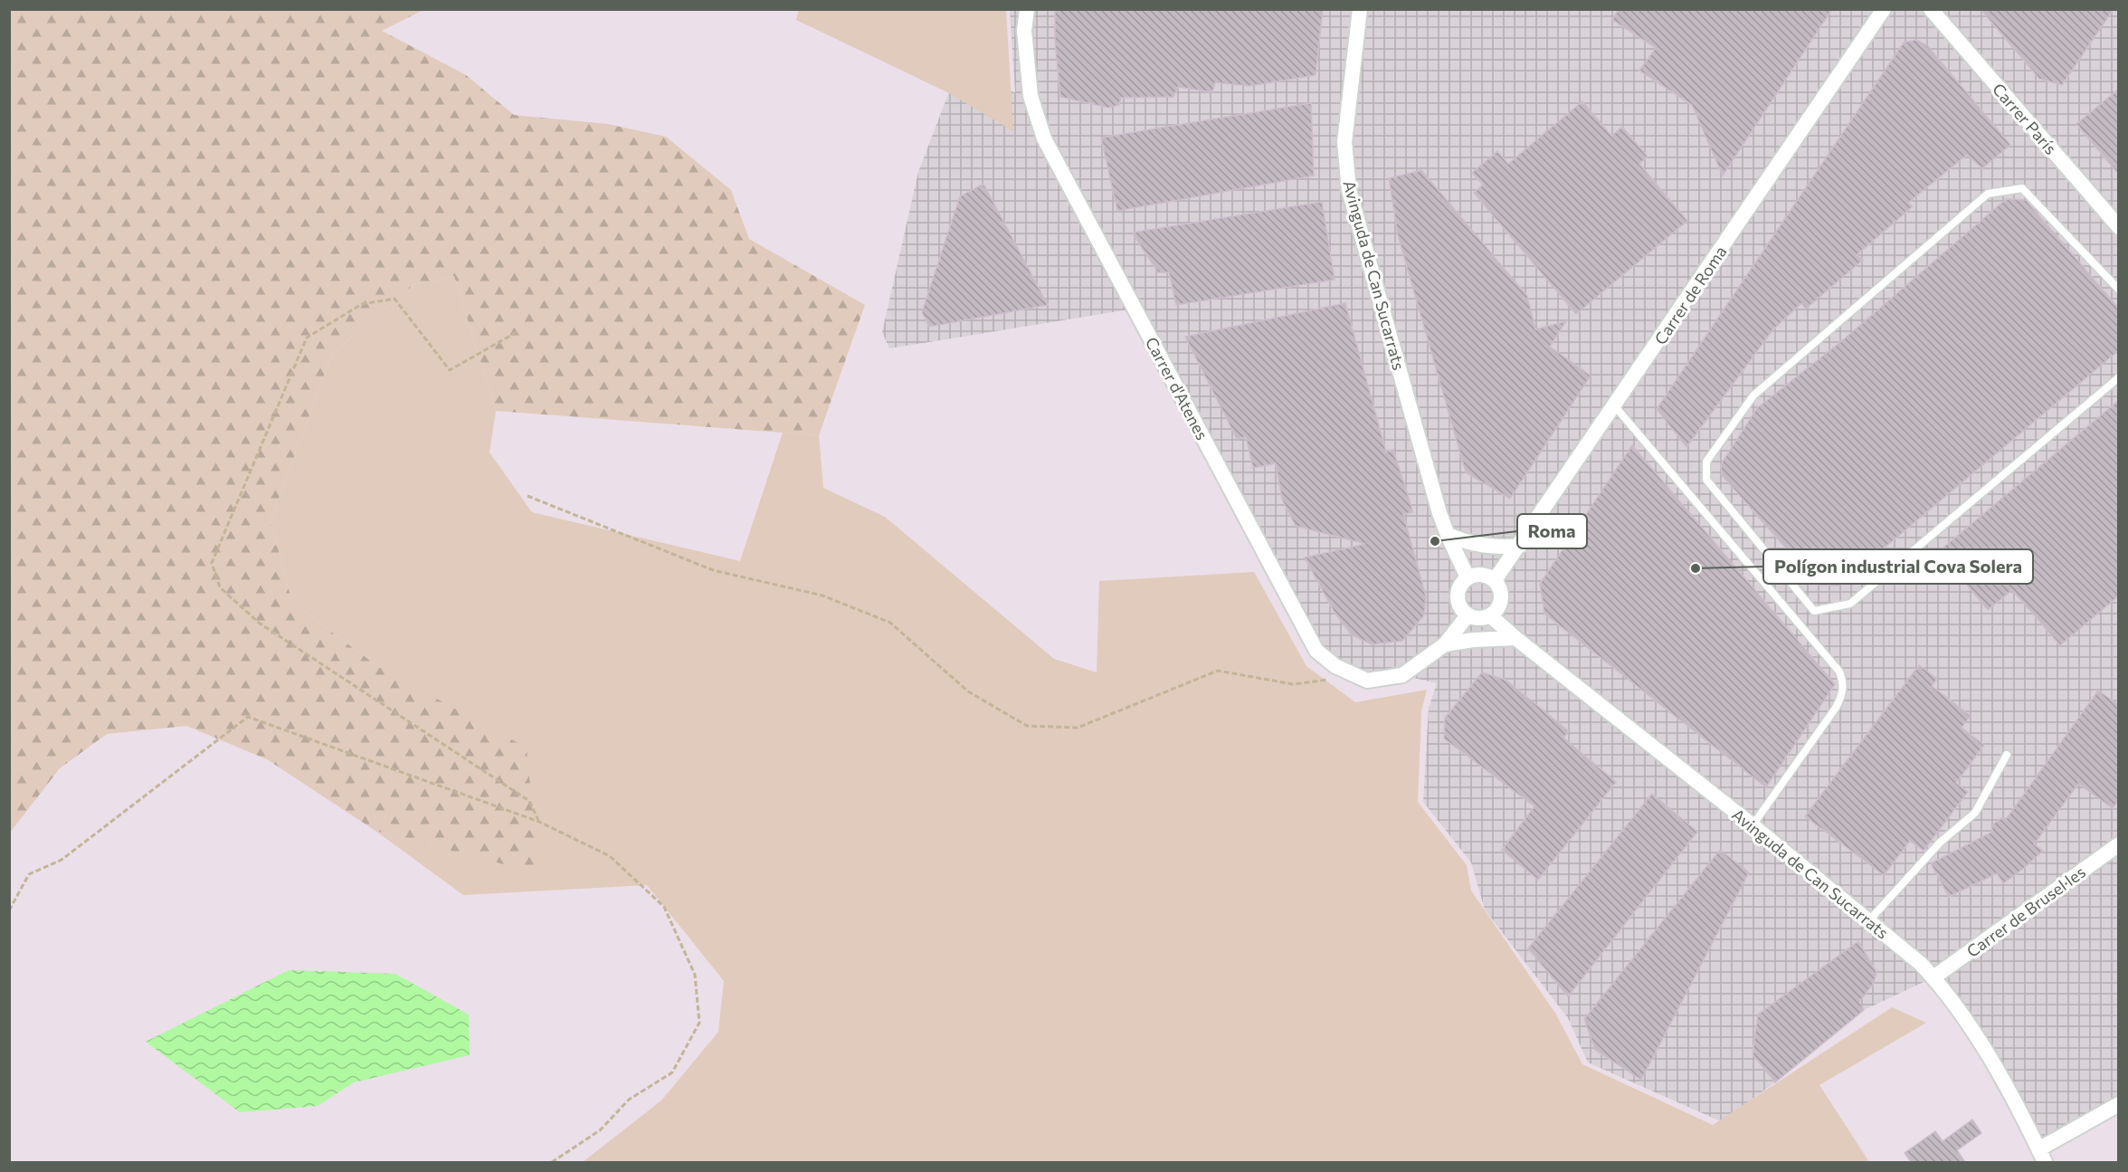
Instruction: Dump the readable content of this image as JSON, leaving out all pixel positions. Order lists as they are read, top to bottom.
{
  "streets": {
    "street": [
      "Carrer París",
      "Avinguda de Can Sucarrats",
      "Carrer de Roma",
      "Carrer d'Atenes",
      "Carrer de Brusel·les"
    ]
  },
  "crossings": [
    ["Avinguda de Can Sucarrats", "Carrer de Roma"],
    ["Avinguda de Can Sucarrats", "Carrer de Brusel·les"]
  ],
  "places": ["Roma", "Polígon industrial Cova Solera"]
}
